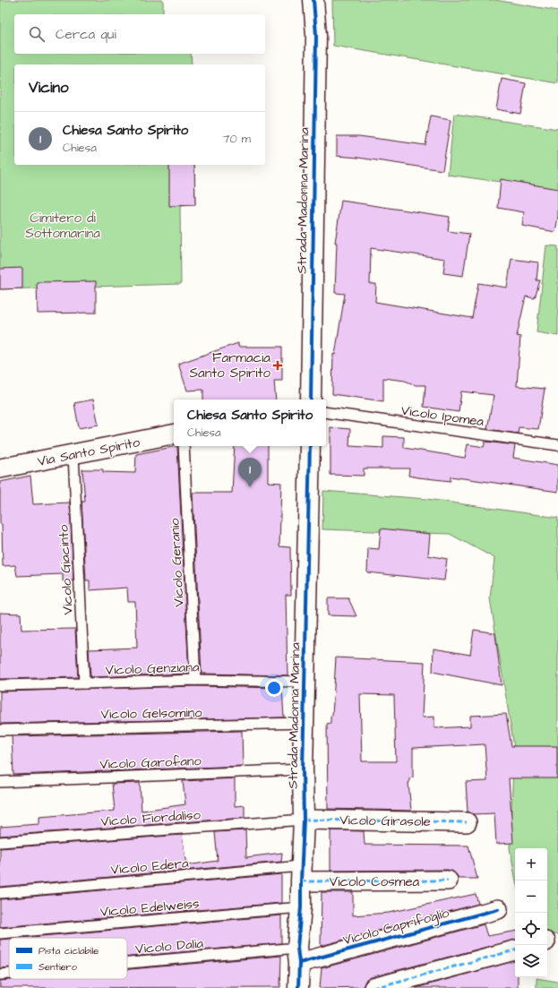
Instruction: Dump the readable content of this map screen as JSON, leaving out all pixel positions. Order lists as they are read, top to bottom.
{
  "streets": {
    "street": [
      "Strada Madonna Marina",
      "Via Santo Spirito",
      "Vicolo Girasole",
      "Vicolo Cosmea",
      "Vicolo Caprifoglio"
    ],
    "lane": [
      "Vicolo Ipomea",
      "Vicolo Geranio",
      "Vicolo Giacinto",
      "Vicolo Genziana",
      "Vicolo Gelsomino",
      "Vicolo Garofano",
      "Vicolo Fiordaliso",
      "Vicolo Edera",
      "Vicolo Edelweiss",
      "Vicolo Dalia"
    ]
  },
  "crossings": [
    ["Strada Madonna Marina", "Vicolo Genziana"],
    ["Strada Madonna Marina", "Vicolo Gelsomino"],
    ["Strada Madonna Marina", "Vicolo Garofano"],
    ["Strada Madonna Marina", "Vicolo Fiordaliso"],
    ["Strada Madonna Marina", "Vicolo Girasole"],
    ["Strada Madonna Marina", "Vicolo Edera"],
    ["Strada Madonna Marina", "Vicolo Cosmea"],
    ["Strada Madonna Marina", "Vicolo Edelweiss"],
    ["Strada Madonna Marina", "Vicolo Caprifoglio"],
    ["Strada Madonna Marina", "Vicolo Dalia"],
    ["Via Santo Spirito", "Vicolo Giacinto"],
    ["Vicolo Geranio", "Vicolo Genziana"],
    ["Vicolo Giacinto", "Vicolo Genziana"],
    ["Vicolo Fiordaliso", "Vicolo Girasole"],
    ["Vicolo Edera", "Vicolo Cosmea"],
    ["Vicolo Caprifoglio", "Vicolo Dalia"]
  ],
  "parks": ["Cimitero di Sottomarina"],
  "places": {
    "health": ["Farmacia Santo Spirito"]
  },
  "legend": ["Pista ciclabile", "Sentiero"],
  "page": {
    "search": "Cerca qui",
    "heading": "Vicino",
    "list": [
      {
        "mark": "1",
        "name": "Chiesa Santo Spirito",
        "note": "Chiesa",
        "value": "70 m"
      }
    ],
    "popup": ["Chiesa Santo Spirito", "Chiesa"],
    "pins": "1",
    "map_buttons": ["+", "−"]
  }
}
